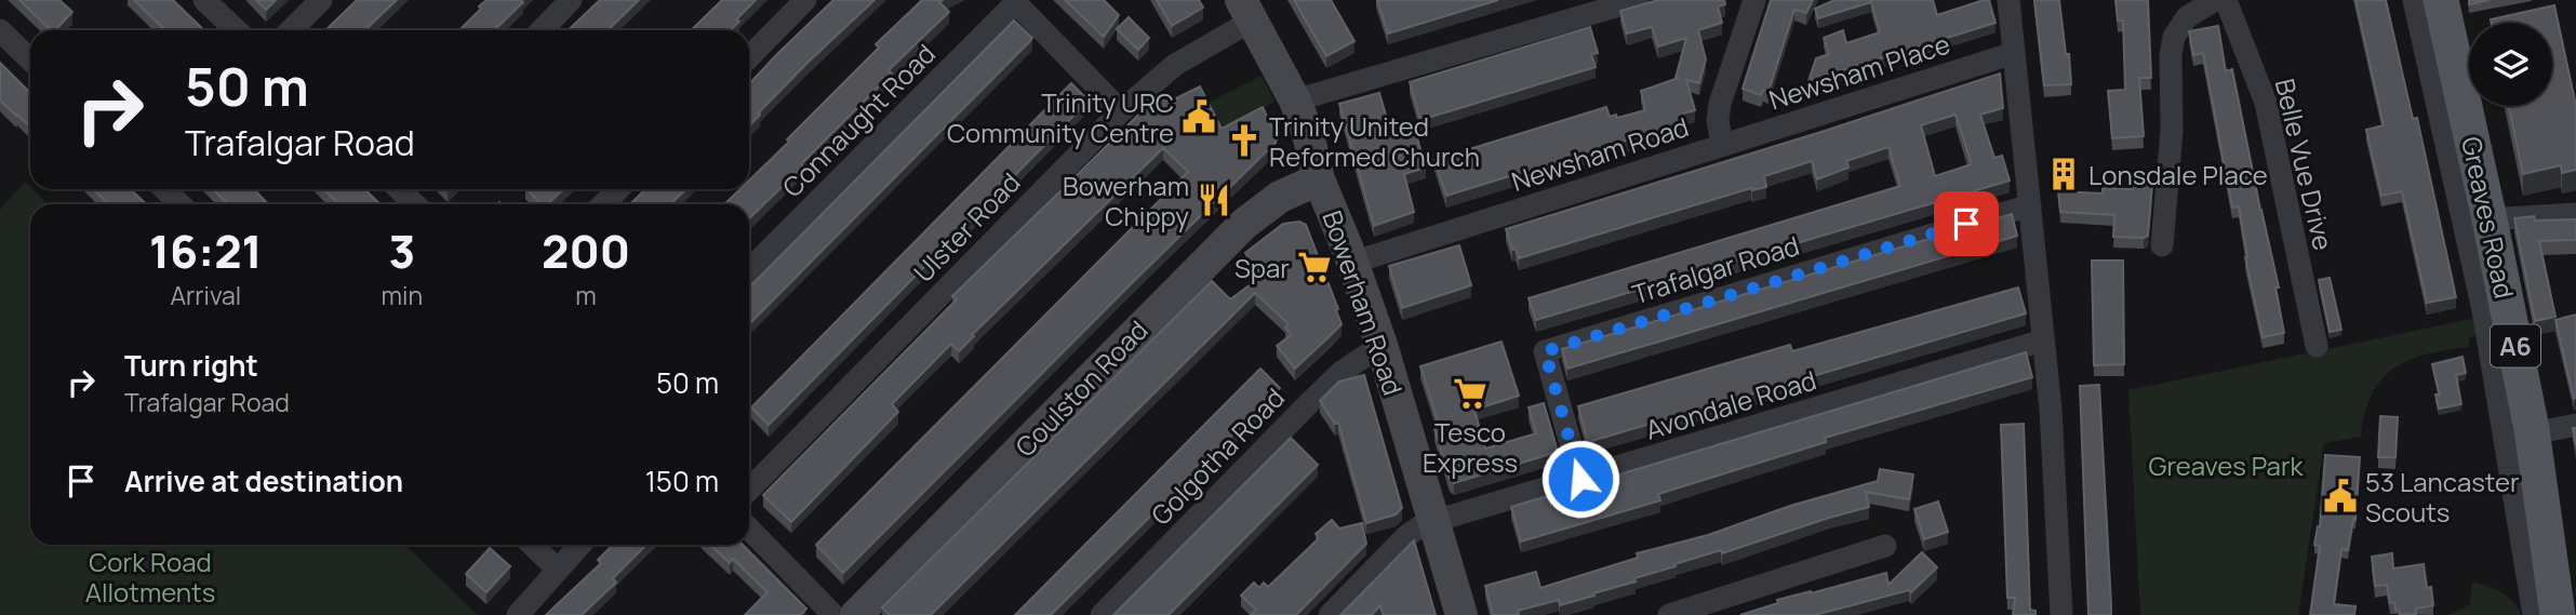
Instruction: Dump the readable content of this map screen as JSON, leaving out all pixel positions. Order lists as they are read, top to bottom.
{
  "streets": {
    "main road": ["Greaves Road", "A6"],
    "street": [
      "Newsham Place",
      "Connaught Road",
      "Newsham Road",
      "Belle Vue Drive",
      "Ulster Road",
      "Trafalgar Road",
      "Bowerham Road",
      "Coulston Road",
      "Avondale Road",
      "Golgotha Road"
    ]
  },
  "crossings": [
    ["Newsham Place", "Newsham Road"],
    ["Newsham Road", "Bowerham Road"],
    ["Ulster Road", "Bowerham Road"],
    ["Trafalgar Road", "Avondale Road"],
    ["Bowerham Road", "Coulston Road"],
    ["Bowerham Road", "Avondale Road"],
    ["Bowerham Road", "Golgotha Road"]
  ],
  "parks": ["Greaves Park", "Cork Road Allotments"],
  "places": {
    "public building": ["Trinity URC Community Centre", "53 Lancaster Scouts"],
    "church": ["Trinity United Reformed Church"],
    "building": ["Lonsdale Place"],
    "restaurant": ["Bowerham Chippy"],
    "supermarket": ["Spar", "Tesco Express"]
  },
  "page": {
    "turn": ["50 m", "Trafalgar Road"],
    "eta": [
      "16:21",
      "Arrival",
      "3",
      "min",
      "200",
      "m"
    ],
    "list": [
      {
        "name": "Turn right",
        "note": "Trafalgar Road",
        "value": "50 m"
      },
      {
        "name": "Arrive at destination",
        "value": "150 m"
      }
    ]
  }
}
